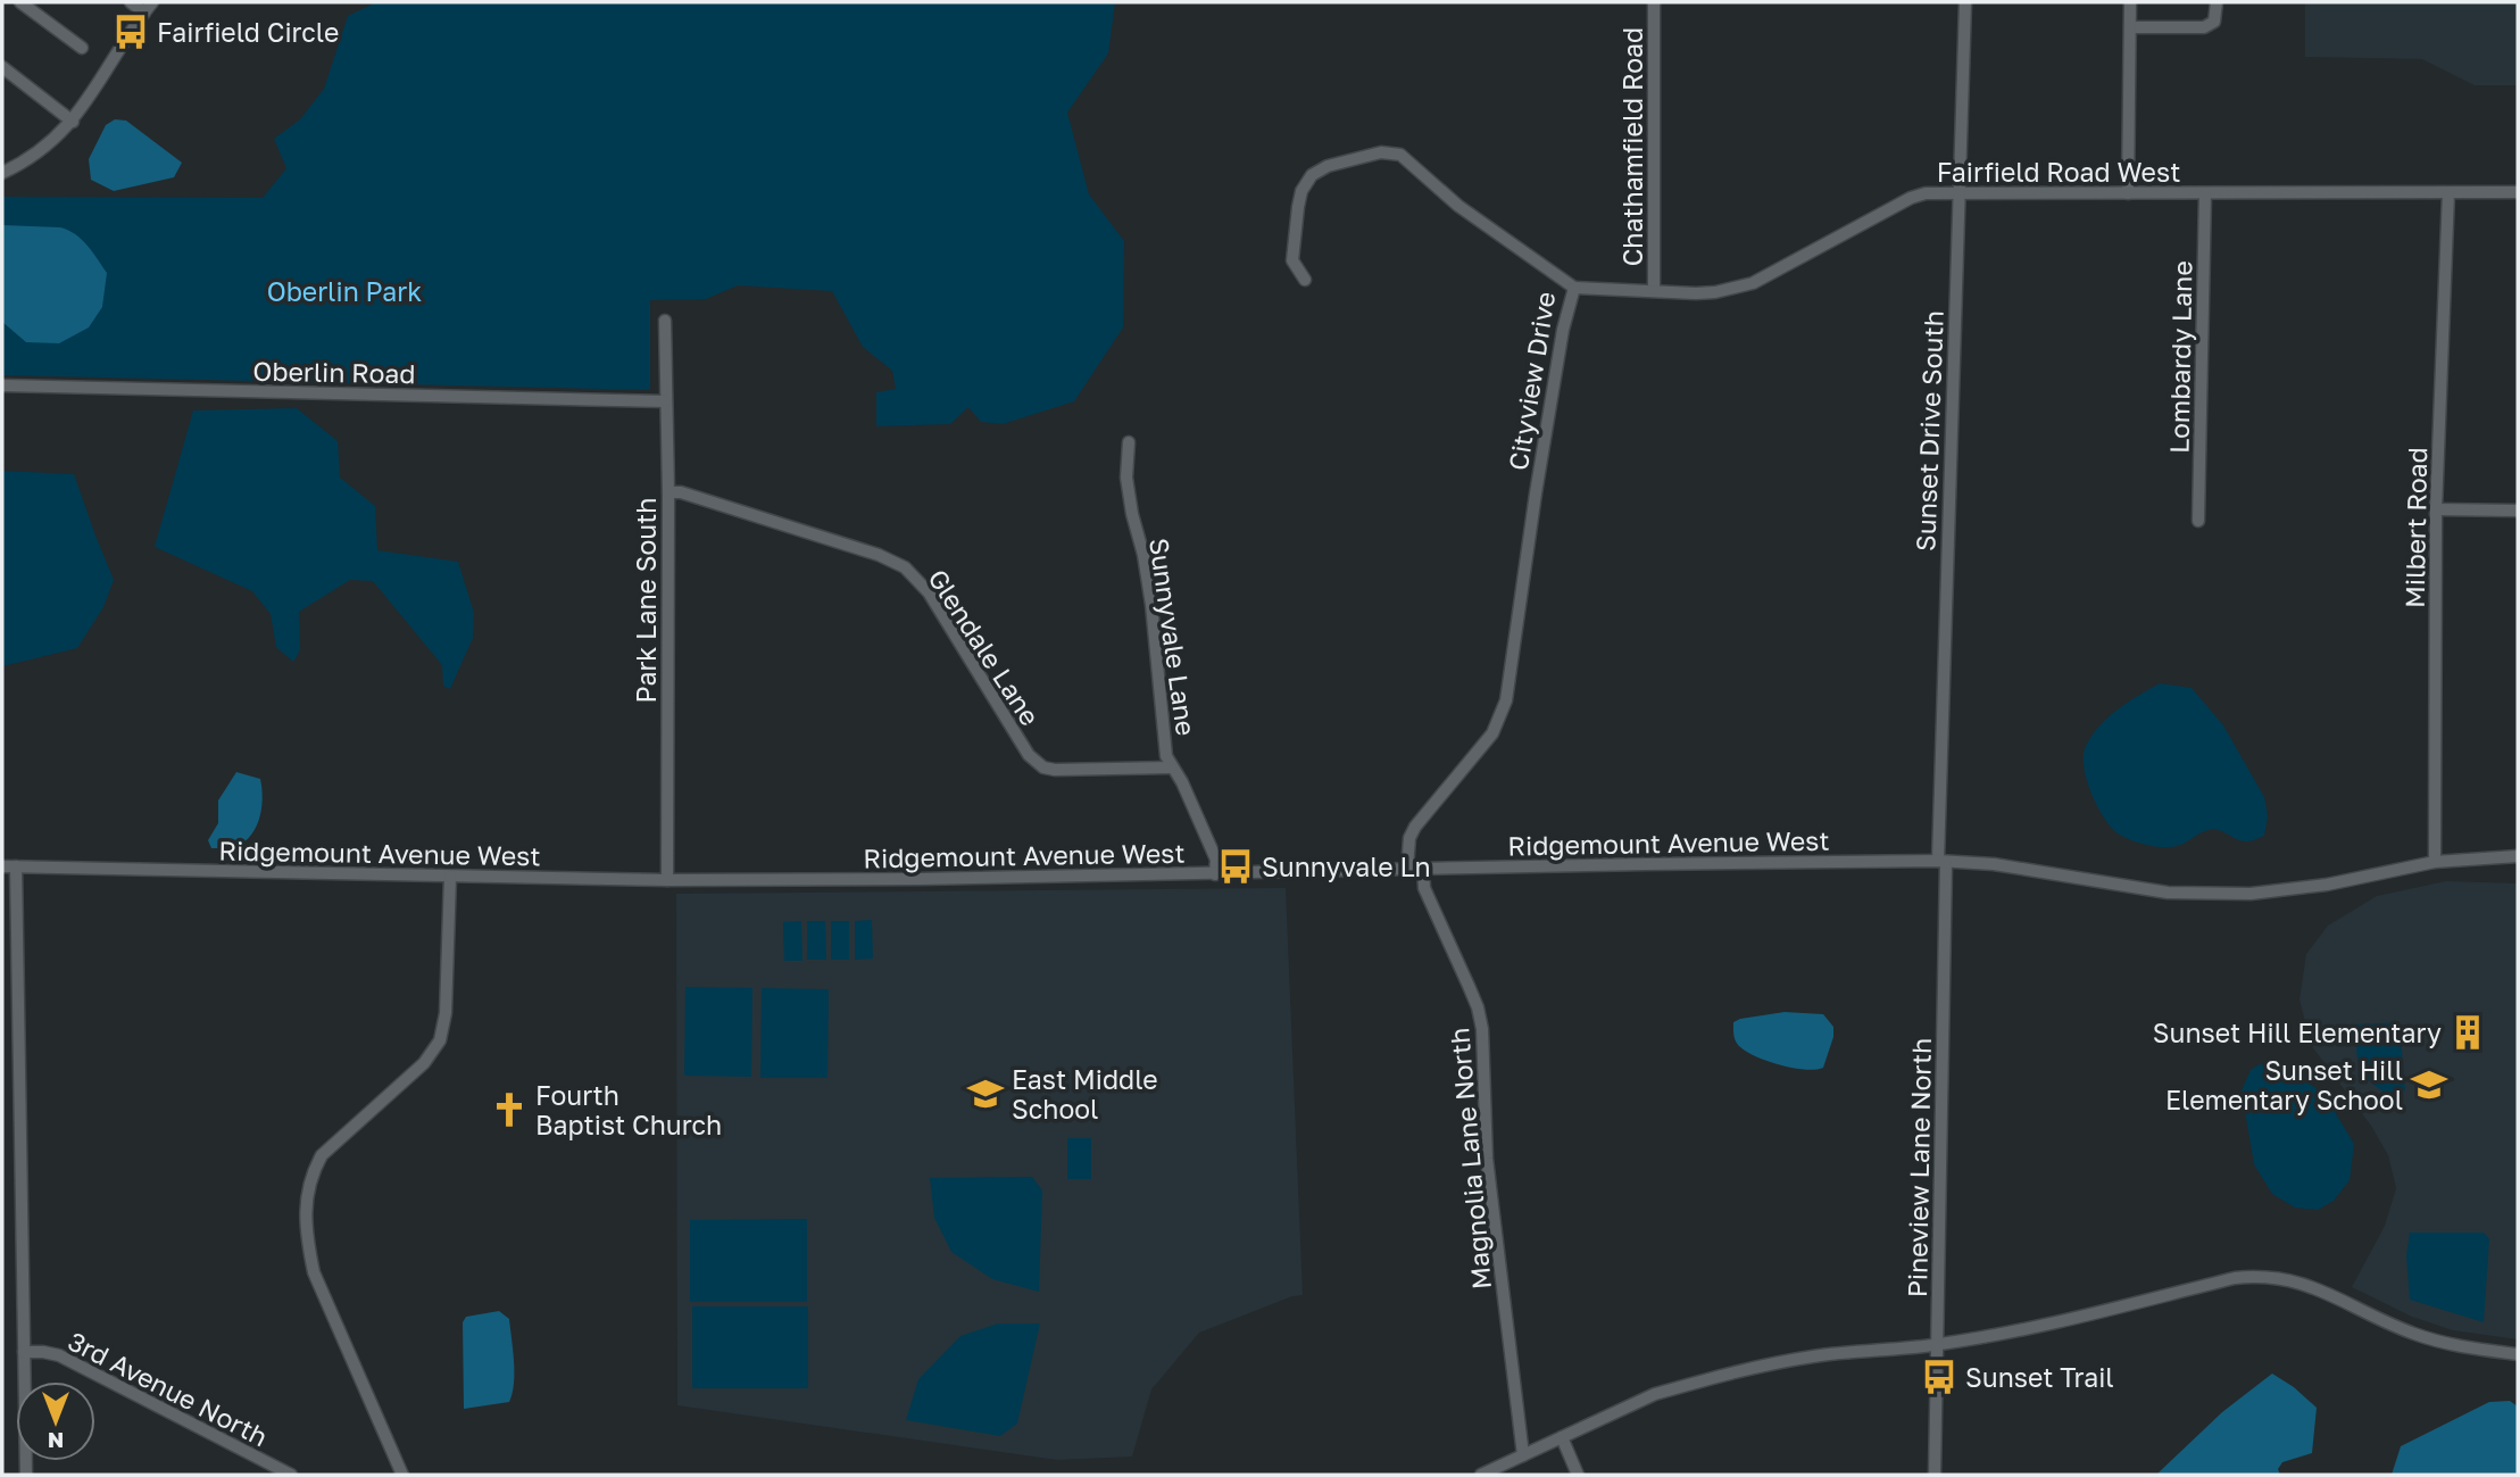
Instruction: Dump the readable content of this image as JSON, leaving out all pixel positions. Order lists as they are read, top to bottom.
{
  "streets": {
    "street": [
      "Chathamfield Road",
      "Fairfield Road West",
      "Lombardy Lane",
      "Oberlin Road",
      "Cityview Drive",
      "Sunset Drive South",
      "Milbert Road",
      "Park Lane South",
      "Sunnyvale Lane",
      "Glendale Lane",
      "Ridgemount Avenue West",
      "Magnolia Lane North",
      "Pineview Lane North",
      "3rd Avenue North"
    ]
  },
  "crossings": [
    ["Chathamfield Road", "Fairfield Road West"],
    ["Fairfield Road West", "Lombardy Lane"],
    ["Fairfield Road West", "Cityview Drive"],
    ["Fairfield Road West", "Sunset Drive South"],
    ["Fairfield Road West", "Milbert Road"],
    ["Oberlin Road", "Park Lane South"],
    ["Cityview Drive", "Ridgemount Avenue West"],
    ["Sunset Drive South", "Ridgemount Avenue West"],
    ["Sunset Drive South", "Pineview Lane North"],
    ["Milbert Road", "Ridgemount Avenue West"],
    ["Park Lane South", "Glendale Lane"],
    ["Park Lane South", "Ridgemount Avenue West"],
    ["Sunnyvale Lane", "Glendale Lane"],
    ["Sunnyvale Lane", "Ridgemount Avenue West"],
    ["Ridgemount Avenue West", "Magnolia Lane North"],
    ["Ridgemount Avenue West", "Pineview Lane North"]
  ],
  "parks": ["Oberlin Park"],
  "places": {
    "bus stop": ["Fairfield Circle", "Sunnyvale Ln", "Sunset Trail"],
    "building": ["Sunset Hill Elementary"],
    "school or university": ["Sunset Hill Elementary School", "East Middle School"],
    "church": ["Fourth Baptist Church"]
  },
  "north": "bottom"
}
